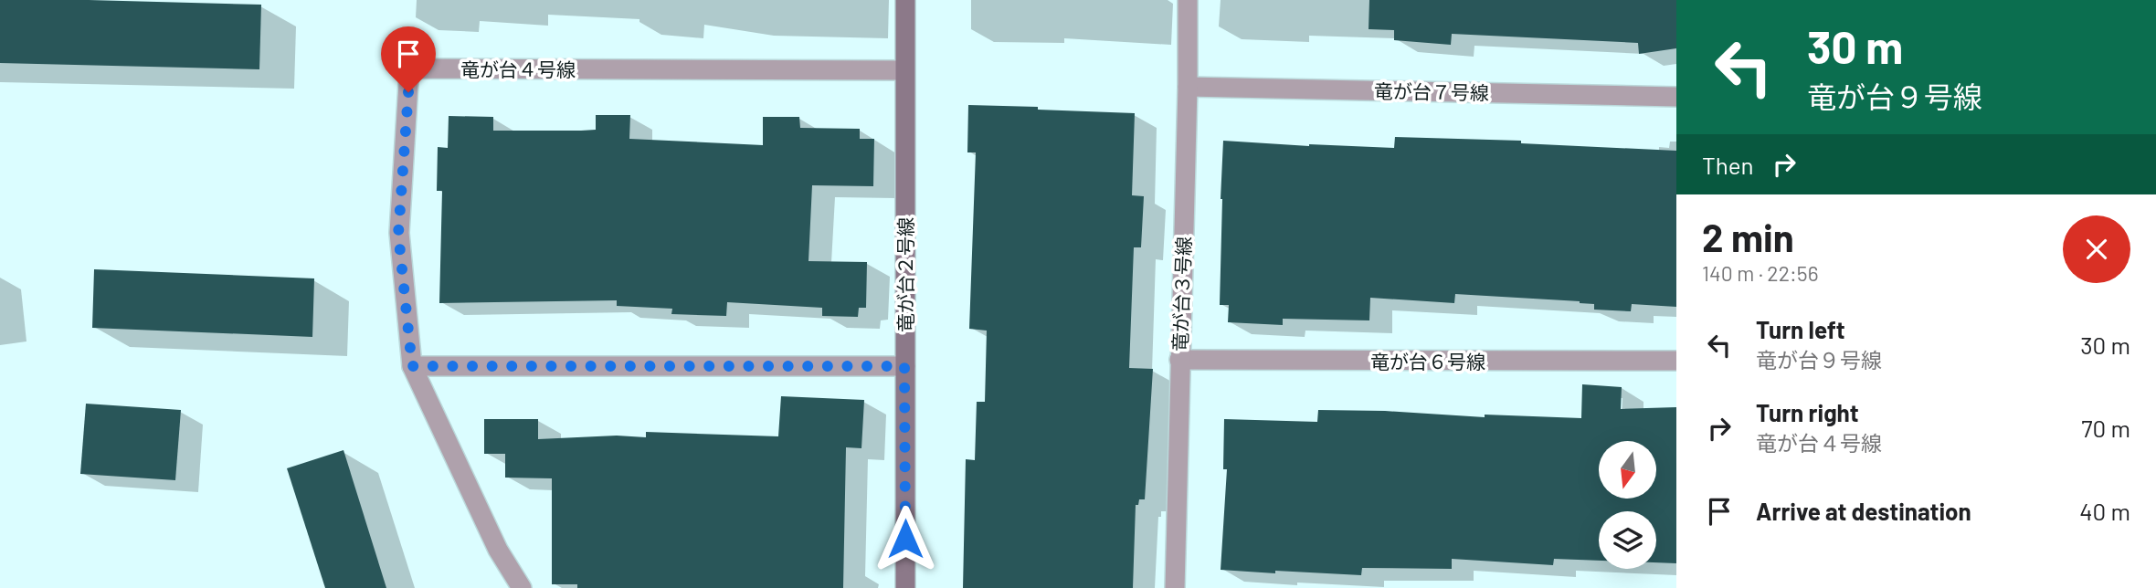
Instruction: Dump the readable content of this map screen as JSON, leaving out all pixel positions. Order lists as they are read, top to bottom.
{
  "streets": {
    "street": [
      "竜が台４号線",
      "竜が台７号線",
      "竜が台２号線",
      "竜が台３号線",
      "竜が台６号線"
    ]
  },
  "crossings": [
    ["竜が台４号線", "竜が台２号線"],
    ["竜が台７号線", "竜が台３号線"],
    ["竜が台３号線", "竜が台６号線"]
  ],
  "north": "bottom",
  "page": {
    "turn": ["30 m", "竜が台９号線"],
    "then": "Then",
    "heading": ["2 min", "140 m · 22:56"],
    "list": [
      {
        "name": "Turn left",
        "note": "竜が台９号線",
        "value": "30 m"
      },
      {
        "name": "Turn right",
        "note": "竜が台４号線",
        "value": "70 m"
      },
      {
        "name": "Arrive at destination",
        "value": "40 m"
      }
    ]
  }
}
